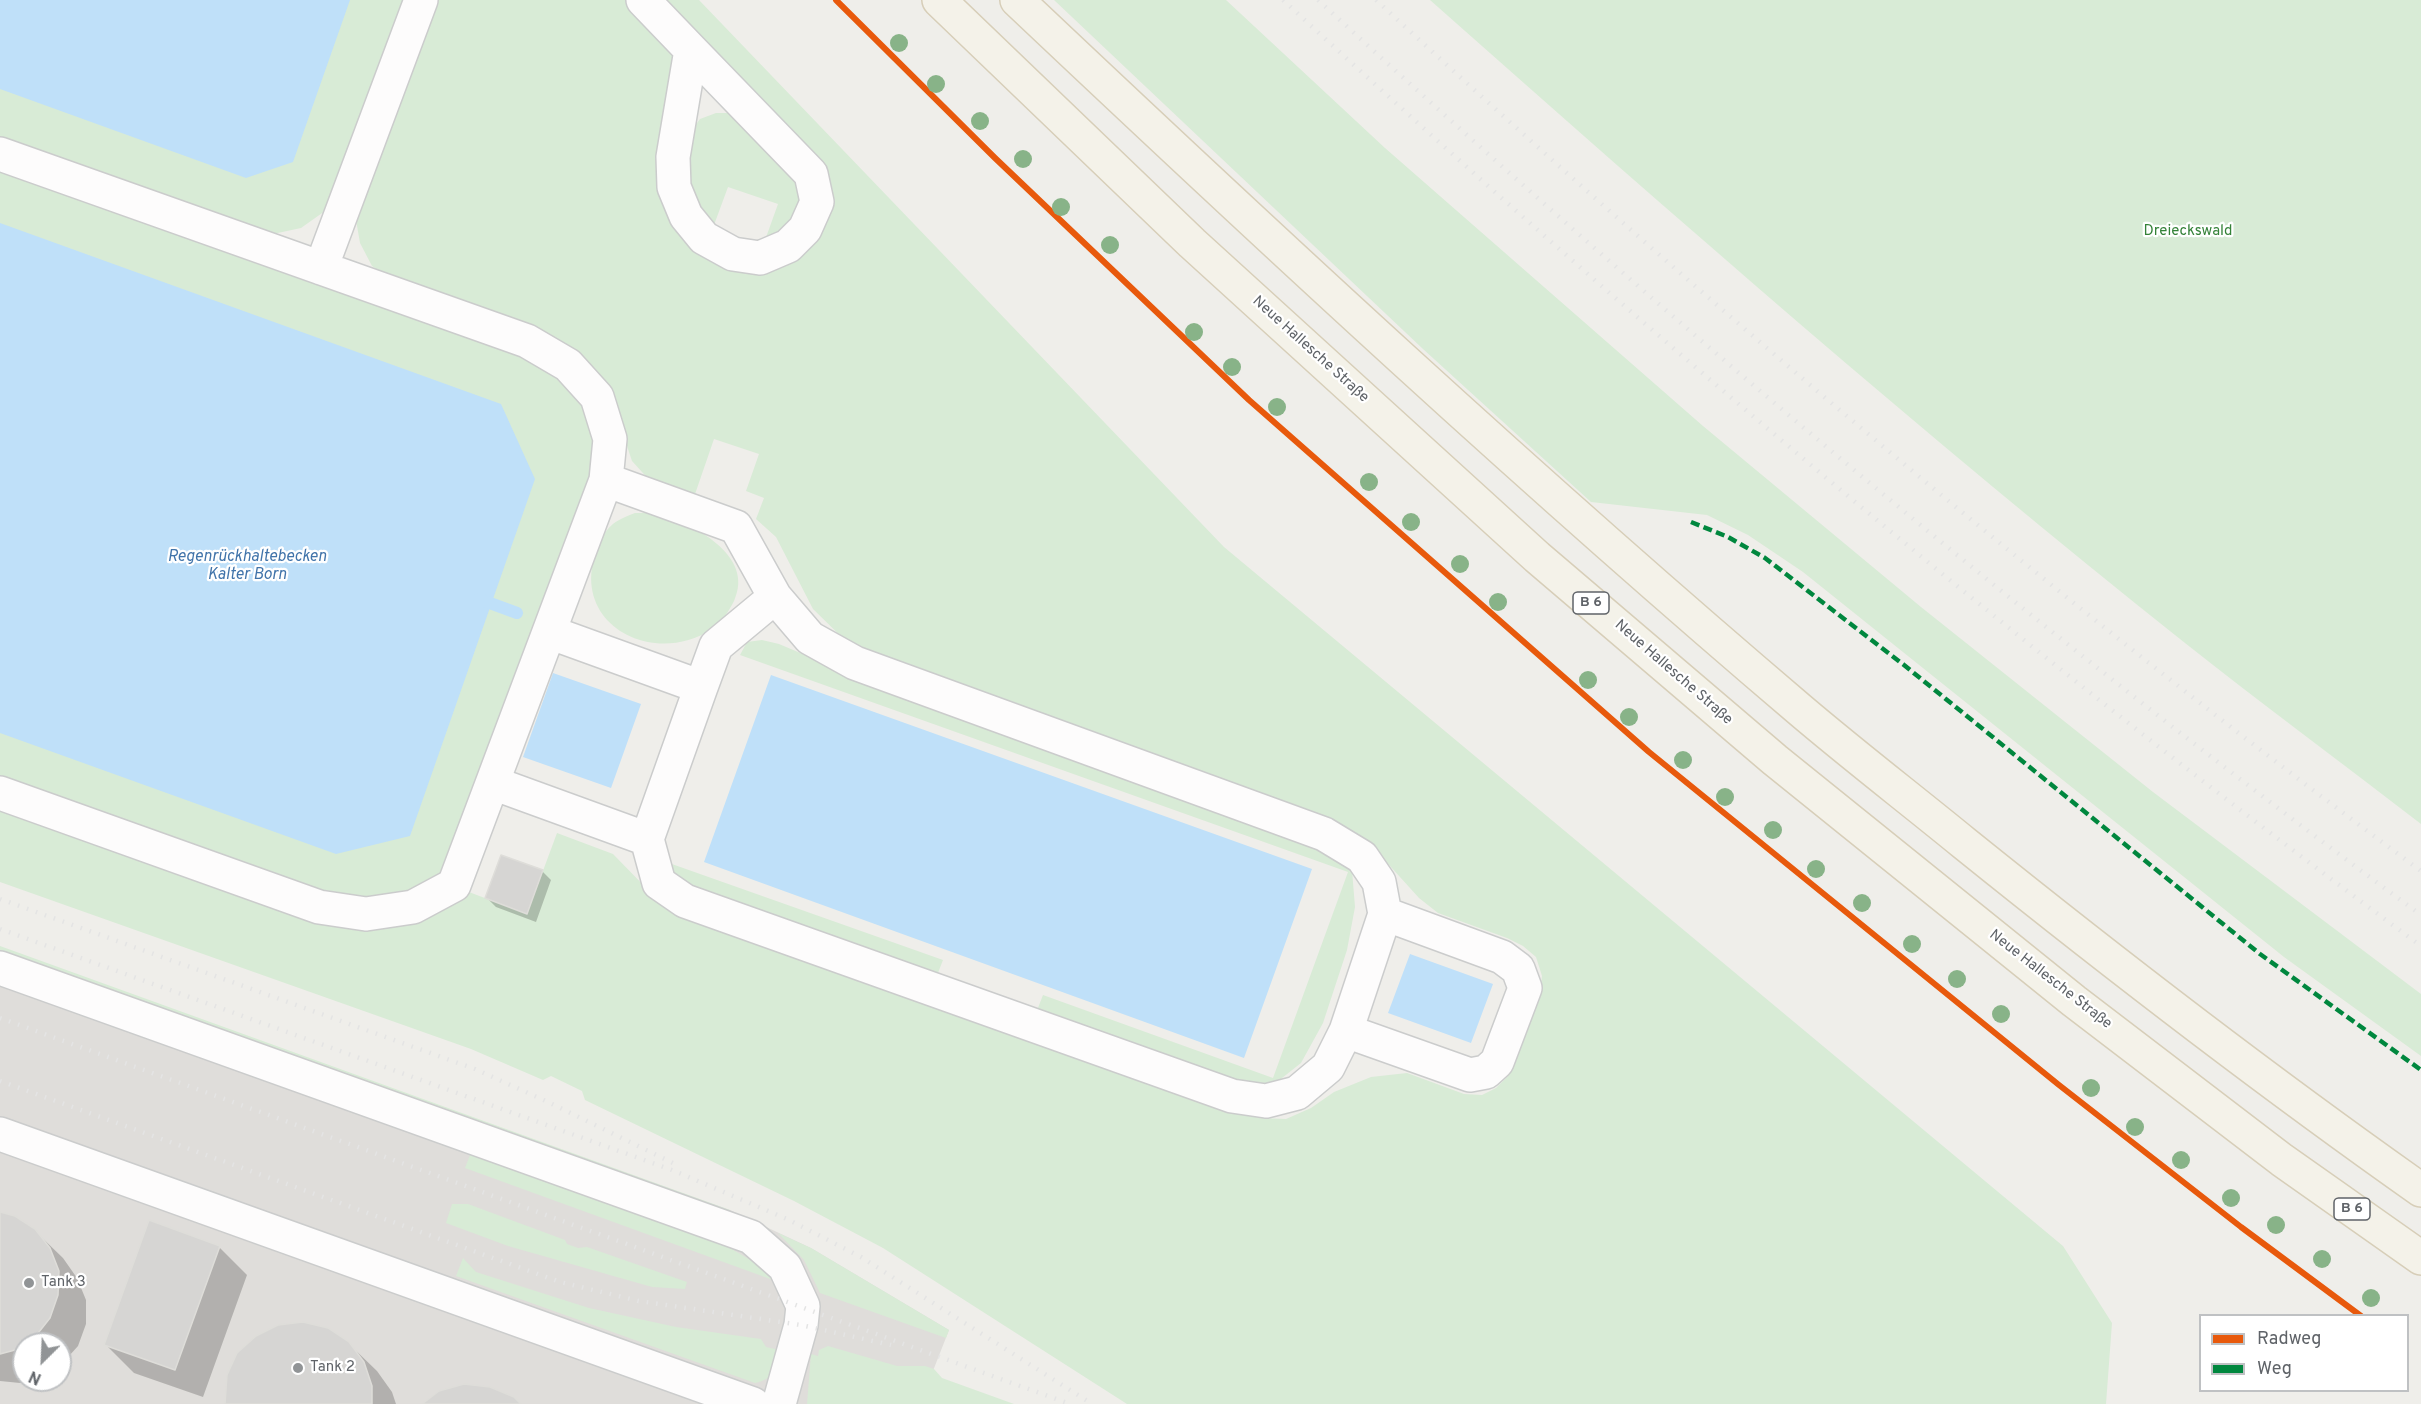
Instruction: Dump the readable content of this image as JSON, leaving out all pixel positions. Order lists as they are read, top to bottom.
{
  "streets": {
    "main road": ["Neue Hallesche Straße", "B 6"]
  },
  "water": ["Regenrückhaltebecken Kalter Born"],
  "parks": ["Dreieckswald"],
  "places": ["Tank 3", "Tank 2"],
  "legend": ["Radweg", "Weg"],
  "north": "bottom left"
}
